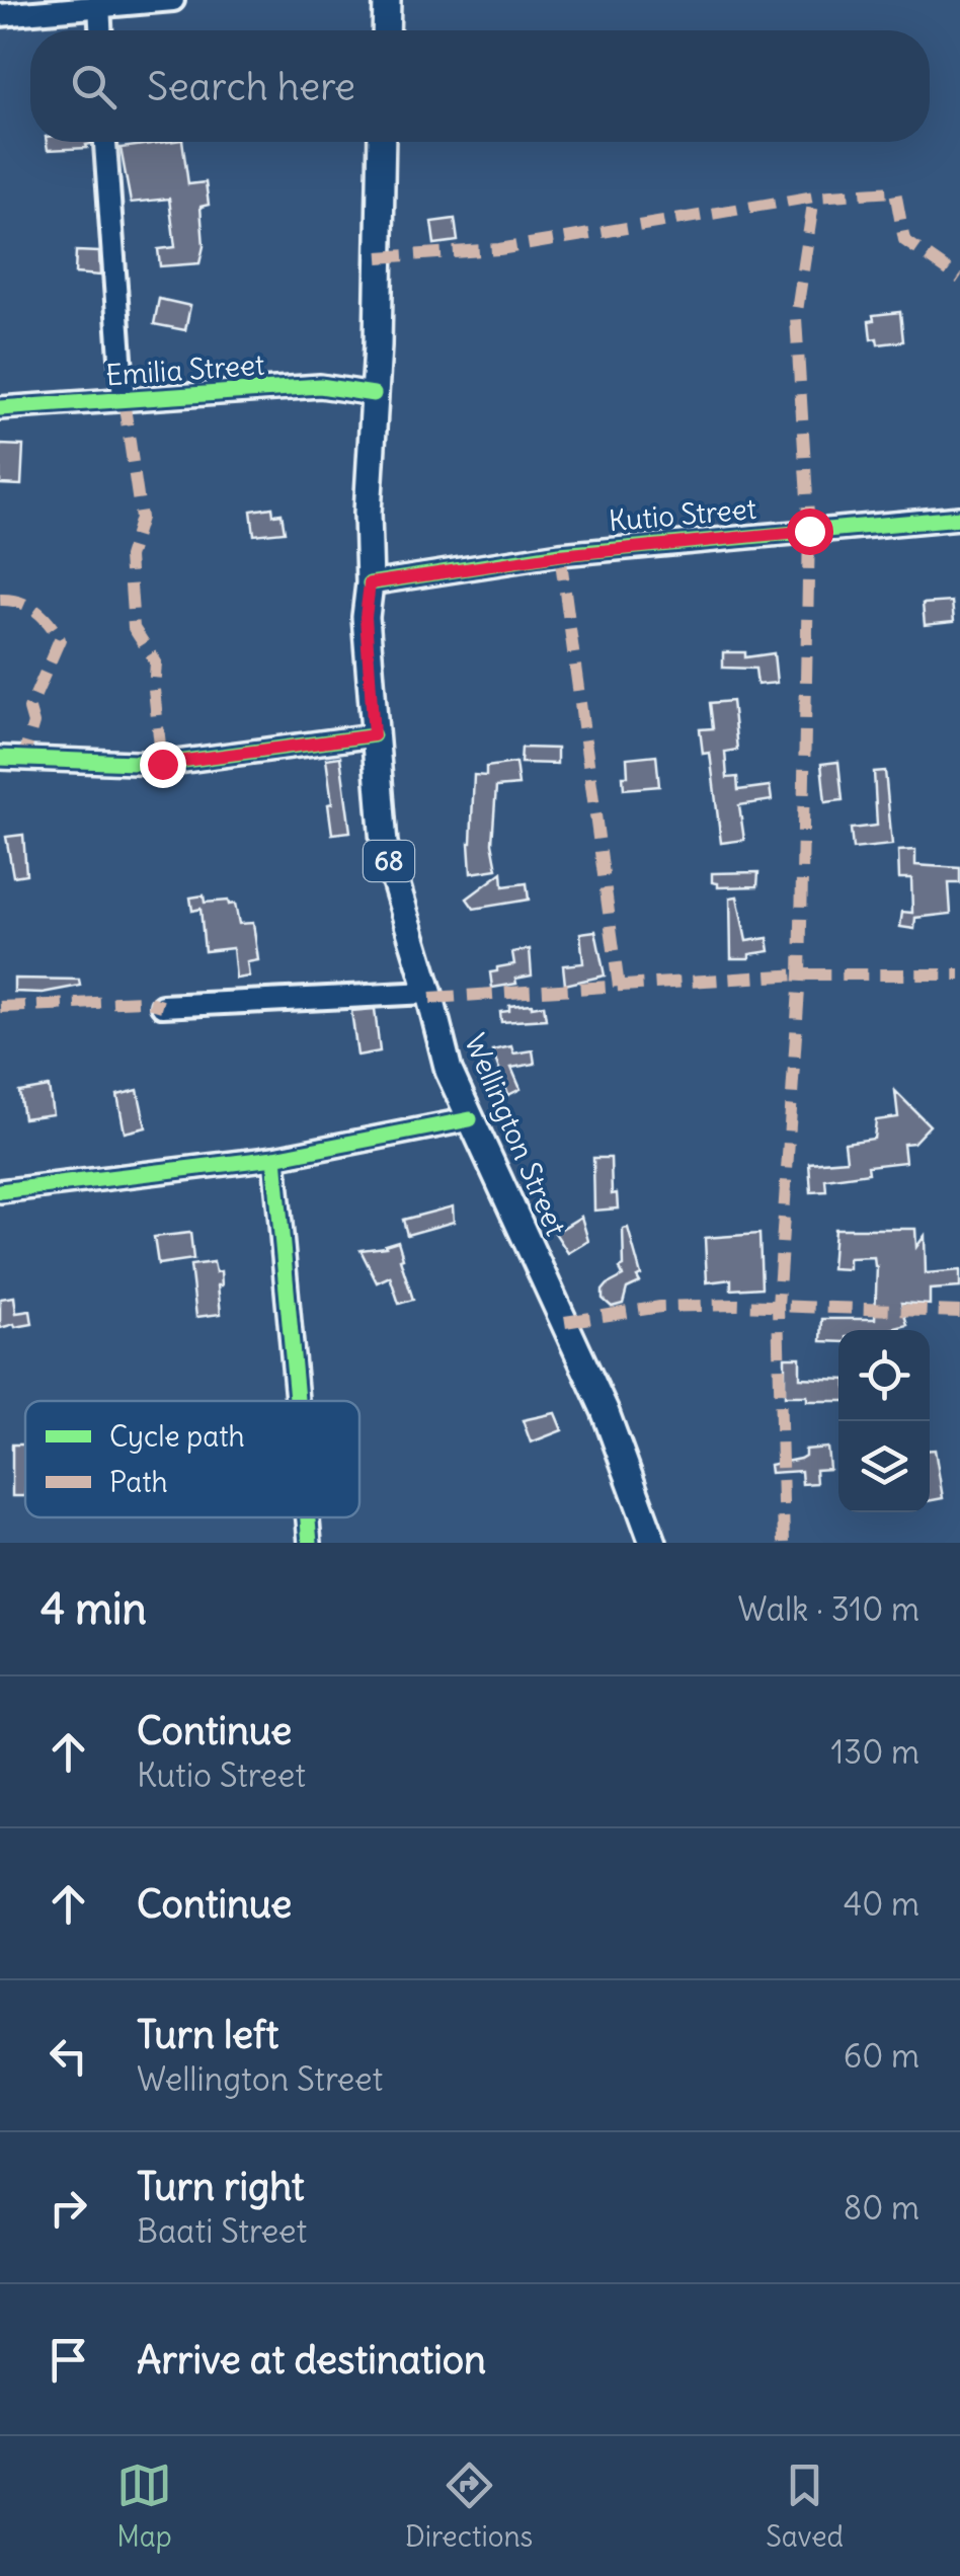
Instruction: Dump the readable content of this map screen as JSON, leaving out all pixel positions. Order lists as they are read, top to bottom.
{
  "streets": {
    "main road": ["68", "Wellington Street"],
    "street": ["Emilia Street", "Kutio Street"]
  },
  "crossings": [
    ["Emilia Street", "Wellington Street"],
    ["Kutio Street", "Wellington Street"]
  ],
  "legend": ["Cycle path", "Path"],
  "page": {
    "search": "Search here",
    "heading": ["4 min", "Walk · 310 m"],
    "list": [
      ["Continue", "Kutio Street", "130 m"],
      ["Continue", "40 m"],
      ["Turn left", "Wellington Street", "60 m"],
      ["Turn right", "Baati Street", "80 m"],
      "Arrive at destination"
    ],
    "nav": ["Map", "Directions", "Saved"]
  }
}
